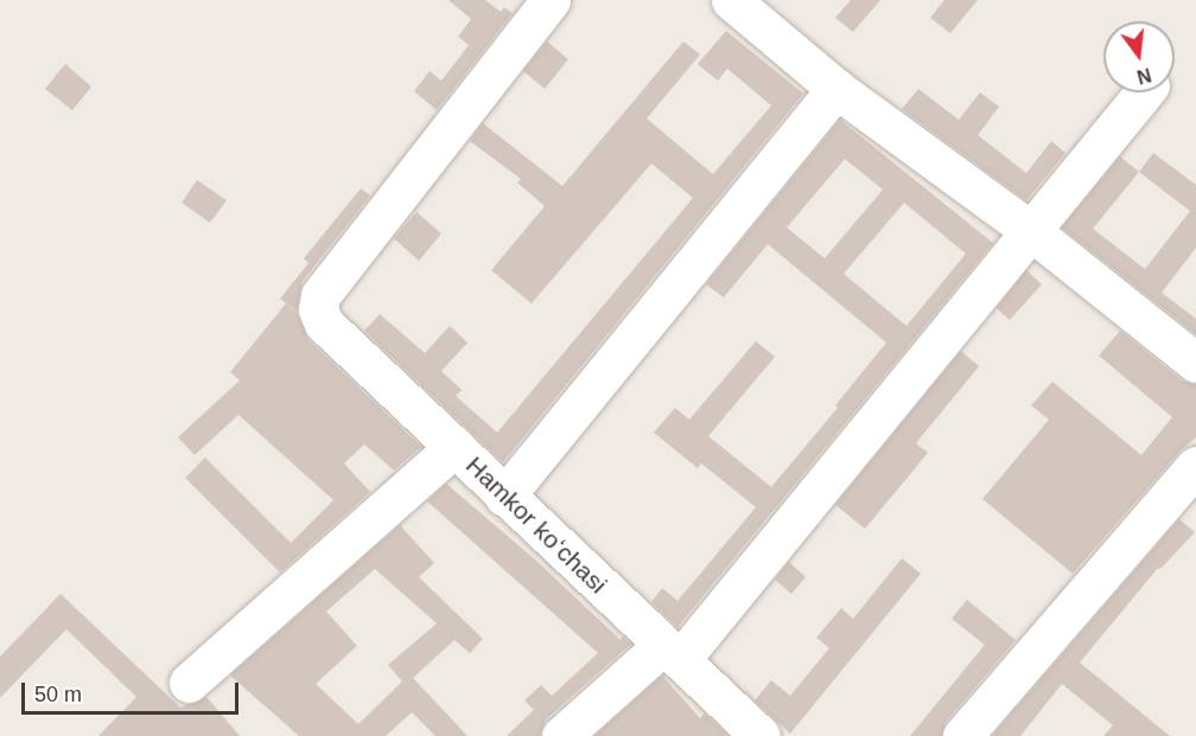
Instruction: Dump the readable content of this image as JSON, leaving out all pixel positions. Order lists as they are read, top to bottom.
{
  "streets": {
    "street": ["Hamkor koʻchasi"]
  },
  "scale_bar": "50 m",
  "north": "bottom"
}
